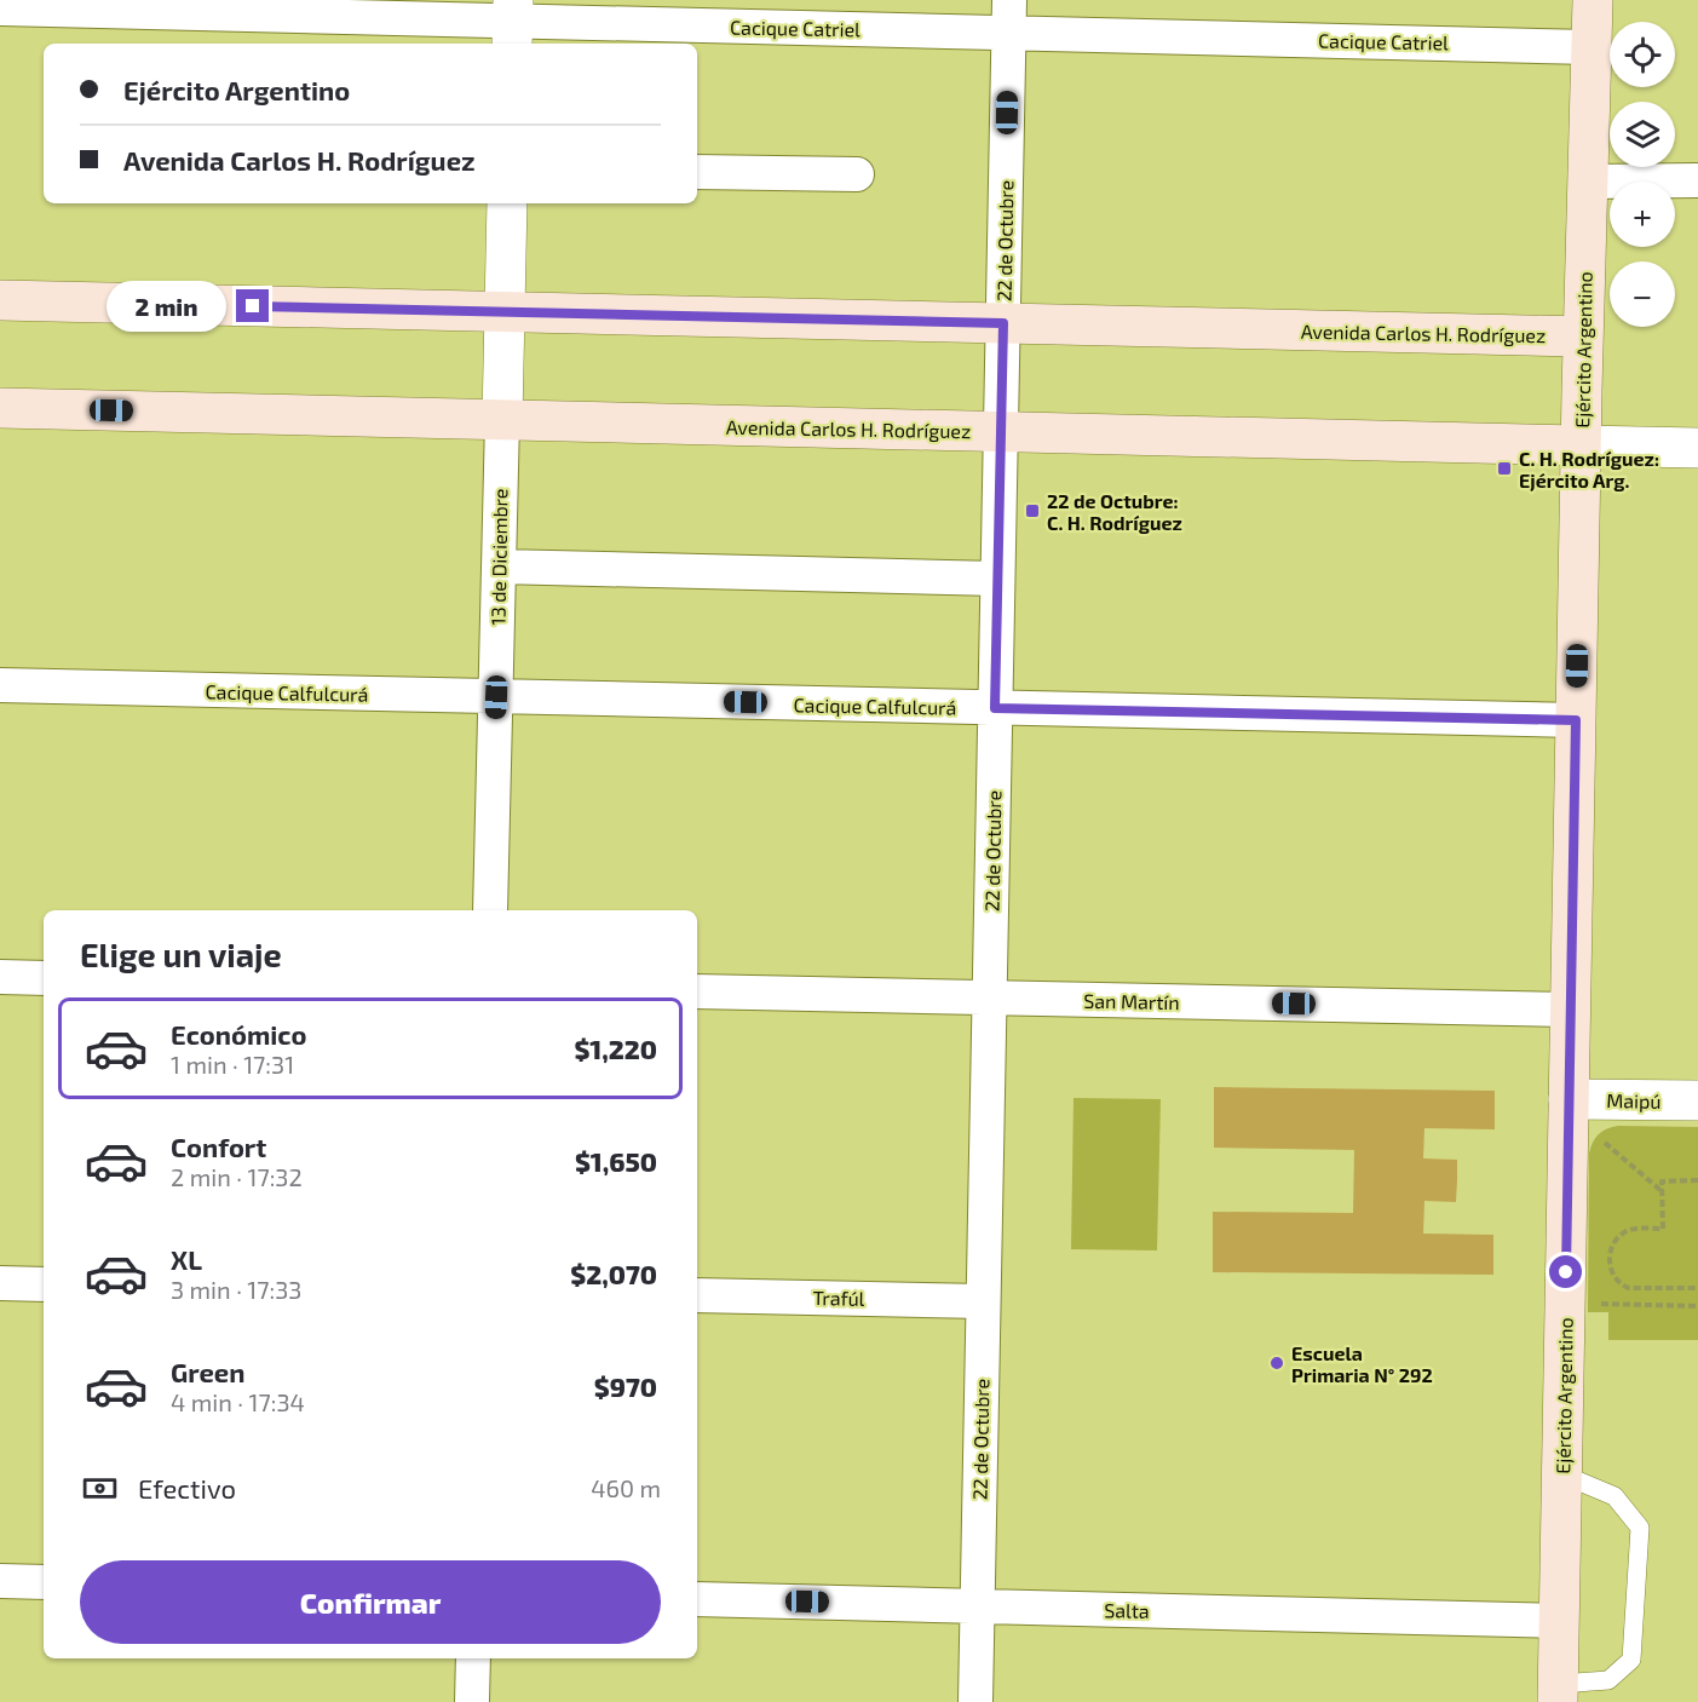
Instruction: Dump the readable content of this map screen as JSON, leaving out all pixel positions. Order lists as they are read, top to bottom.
{
  "streets": {
    "main road": ["Avenida Carlos H. Rodríguez", "Ejército Argentino"],
    "street": [
      "Cacique Catriel",
      "22 de Octubre",
      "13 de Diciembre",
      "Cacique Calfulcurá",
      "San Martín",
      "Maipú",
      "Trafúl",
      "Salta"
    ]
  },
  "crossings": [
    ["Cacique Catriel", "22 de Octubre"],
    ["Cacique Catriel", "Ejército Argentino"],
    ["22 de Octubre", "Avenida Carlos H. Rodríguez"],
    ["22 de Octubre", "Cacique Calfulcurá"],
    ["22 de Octubre", "San Martín"],
    ["22 de Octubre", "Trafúl"],
    ["22 de Octubre", "Salta"],
    ["Avenida Carlos H. Rodríguez", "Ejército Argentino"],
    ["Avenida Carlos H. Rodríguez", "13 de Diciembre"],
    ["Ejército Argentino", "Cacique Calfulcurá"],
    ["Ejército Argentino", "San Martín"],
    ["Ejército Argentino", "Maipú"],
    ["Ejército Argentino", "Salta"],
    ["13 de Diciembre", "Cacique Calfulcurá"]
  ],
  "places": {
    "transit": ["C. H. Rodríguez: Ejército Arg.", "22 de Octubre: C. H. Rodríguez"],
    "other": ["Escuela Primaria N° 292"]
  },
  "page": {
    "map_buttons": ["+", "−"],
    "banner": ["Ejército Argentino", "Avenida Carlos H. Rodríguez"],
    "bubble": "2 min",
    "heading": "Elige un viaje",
    "list": [
      {
        "name": "Económico",
        "note": "1 min · 17:31",
        "value": "$1,220"
      },
      {
        "name": "Confort",
        "note": "2 min · 17:32",
        "value": "$1,650"
      },
      {
        "name": "XL",
        "note": "3 min · 17:33",
        "value": "$2,070"
      },
      {
        "name": "Green",
        "note": "4 min · 17:34",
        "value": "$970"
      }
    ],
    "pay": ["Efectivo", "460 m"],
    "buttons": "Confirmar"
  }
}
